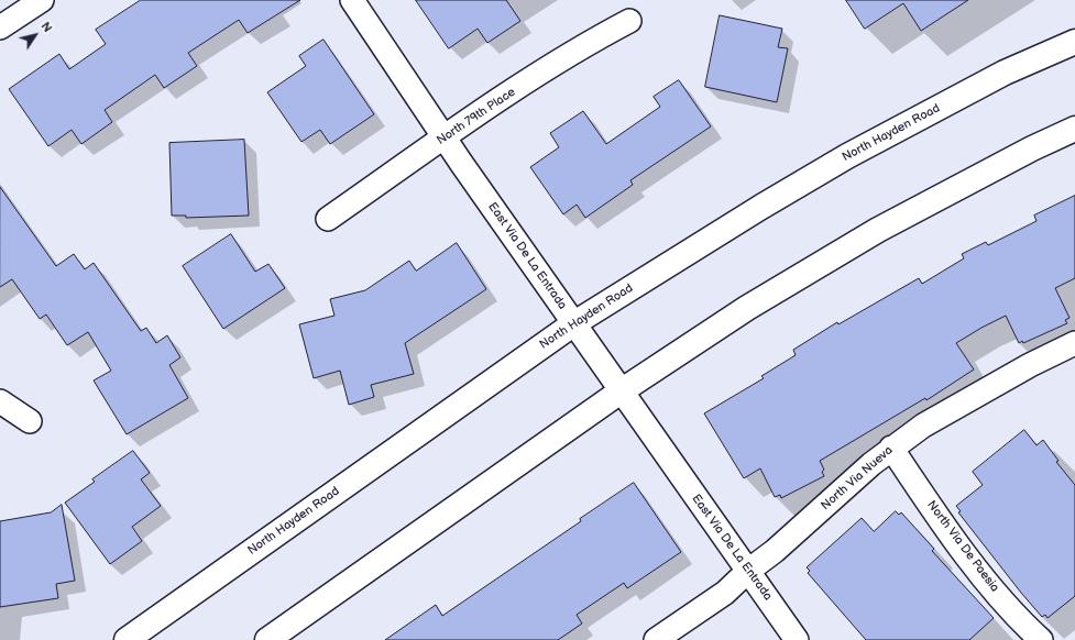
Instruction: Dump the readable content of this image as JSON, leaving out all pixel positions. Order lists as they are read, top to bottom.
{
  "streets": {
    "main road": ["North Hayden Road"],
    "street": [
      "North 79th Place",
      "East Via De La Entrada",
      "North Via Nueva",
      "North Via De Paesia"
    ]
  },
  "crossings": [
    ["North 79th Place", "East Via De La Entrada"],
    ["North Hayden Road", "East Via De La Entrada"],
    ["East Via De La Entrada", "North Via Nueva"],
    ["North Via Nueva", "North Via De Paesia"]
  ],
  "north": "top right"
}
